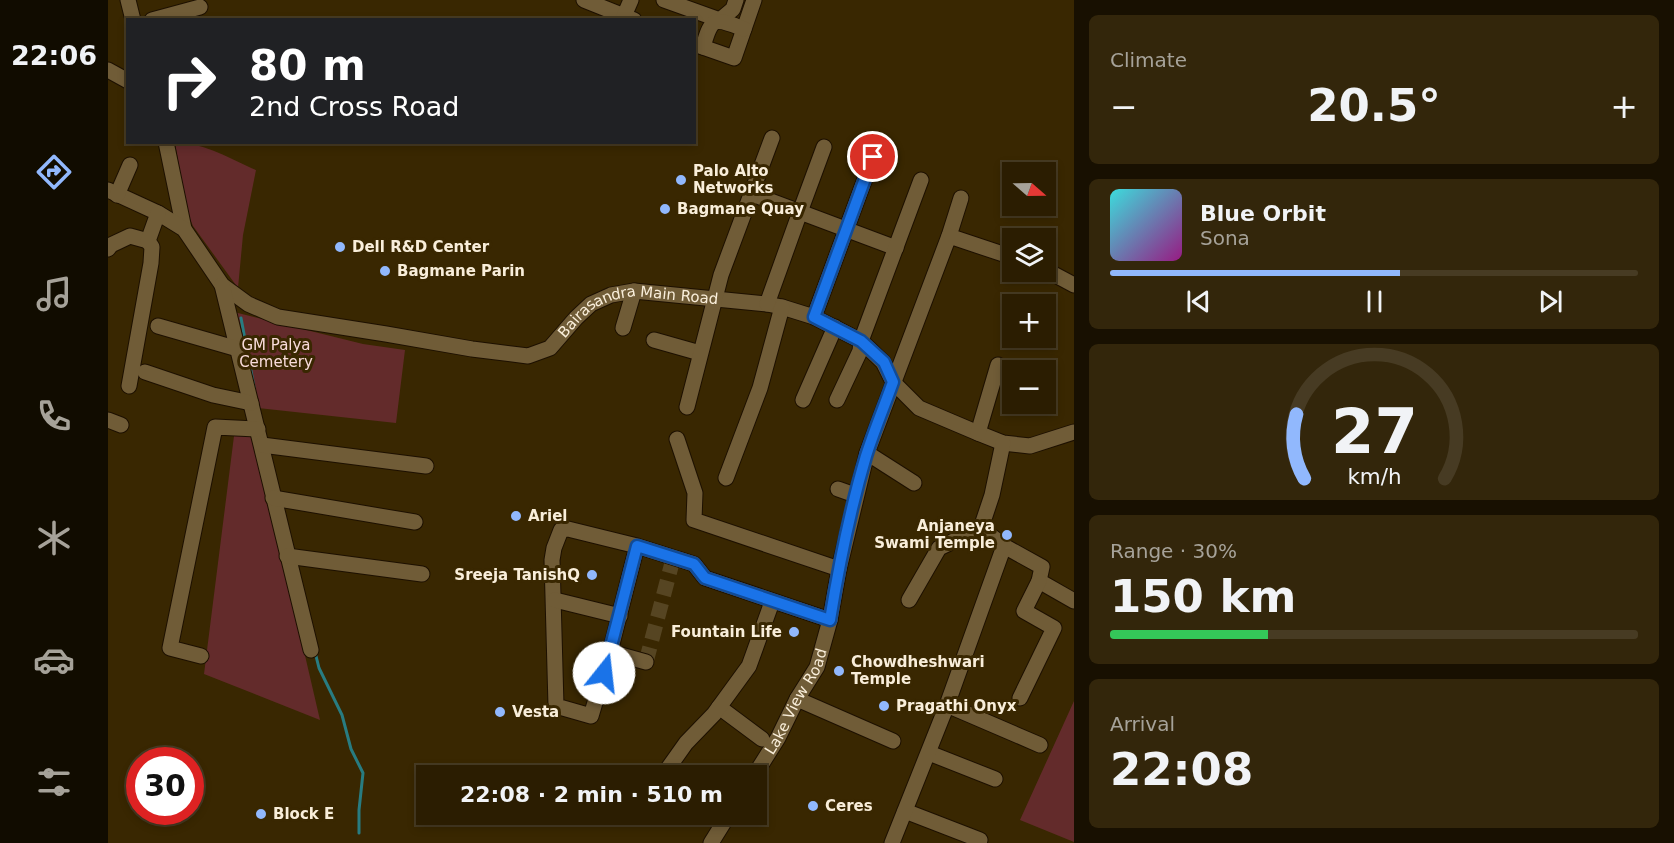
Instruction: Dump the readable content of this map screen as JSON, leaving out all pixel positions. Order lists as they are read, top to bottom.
{
  "streets": {
    "street": ["Bairasandra Main Road", "Lake View Road"]
  },
  "crossings": [
    ["Bairasandra Main Road", "Lake View Road"]
  ],
  "parks": ["GM Palya Cemetery"],
  "places": [
    "Palo Alto Networks",
    "Bagmane Quay",
    "Dell R&D Center",
    "Bagmane Parin",
    "Ariel",
    "Anjaneya Swami Temple",
    "Sreeja TanishQ",
    "Fountain Life",
    "Chowdheshwari Temple",
    "Pragathi Onyx",
    "Vesta",
    "Ceres",
    "Block E"
  ],
  "north": "right",
  "page": {
    "tabs": "22:06",
    "tile": [
      "Climate",
      ["Range · 30%", "150 km"],
      ["Arrival", "22:08"]
    ],
    "turn": ["80 m", "2nd Cross Road"],
    "heat": ["−", "20.5°", "+"],
    "map_buttons": ["+", "−"],
    "song": ["Blue Orbit", "Sona"],
    "limit": "30",
    "trip": "22:08 · 2 min · 510 m",
    "gauge": ["27", "km/h"]
  }
}
